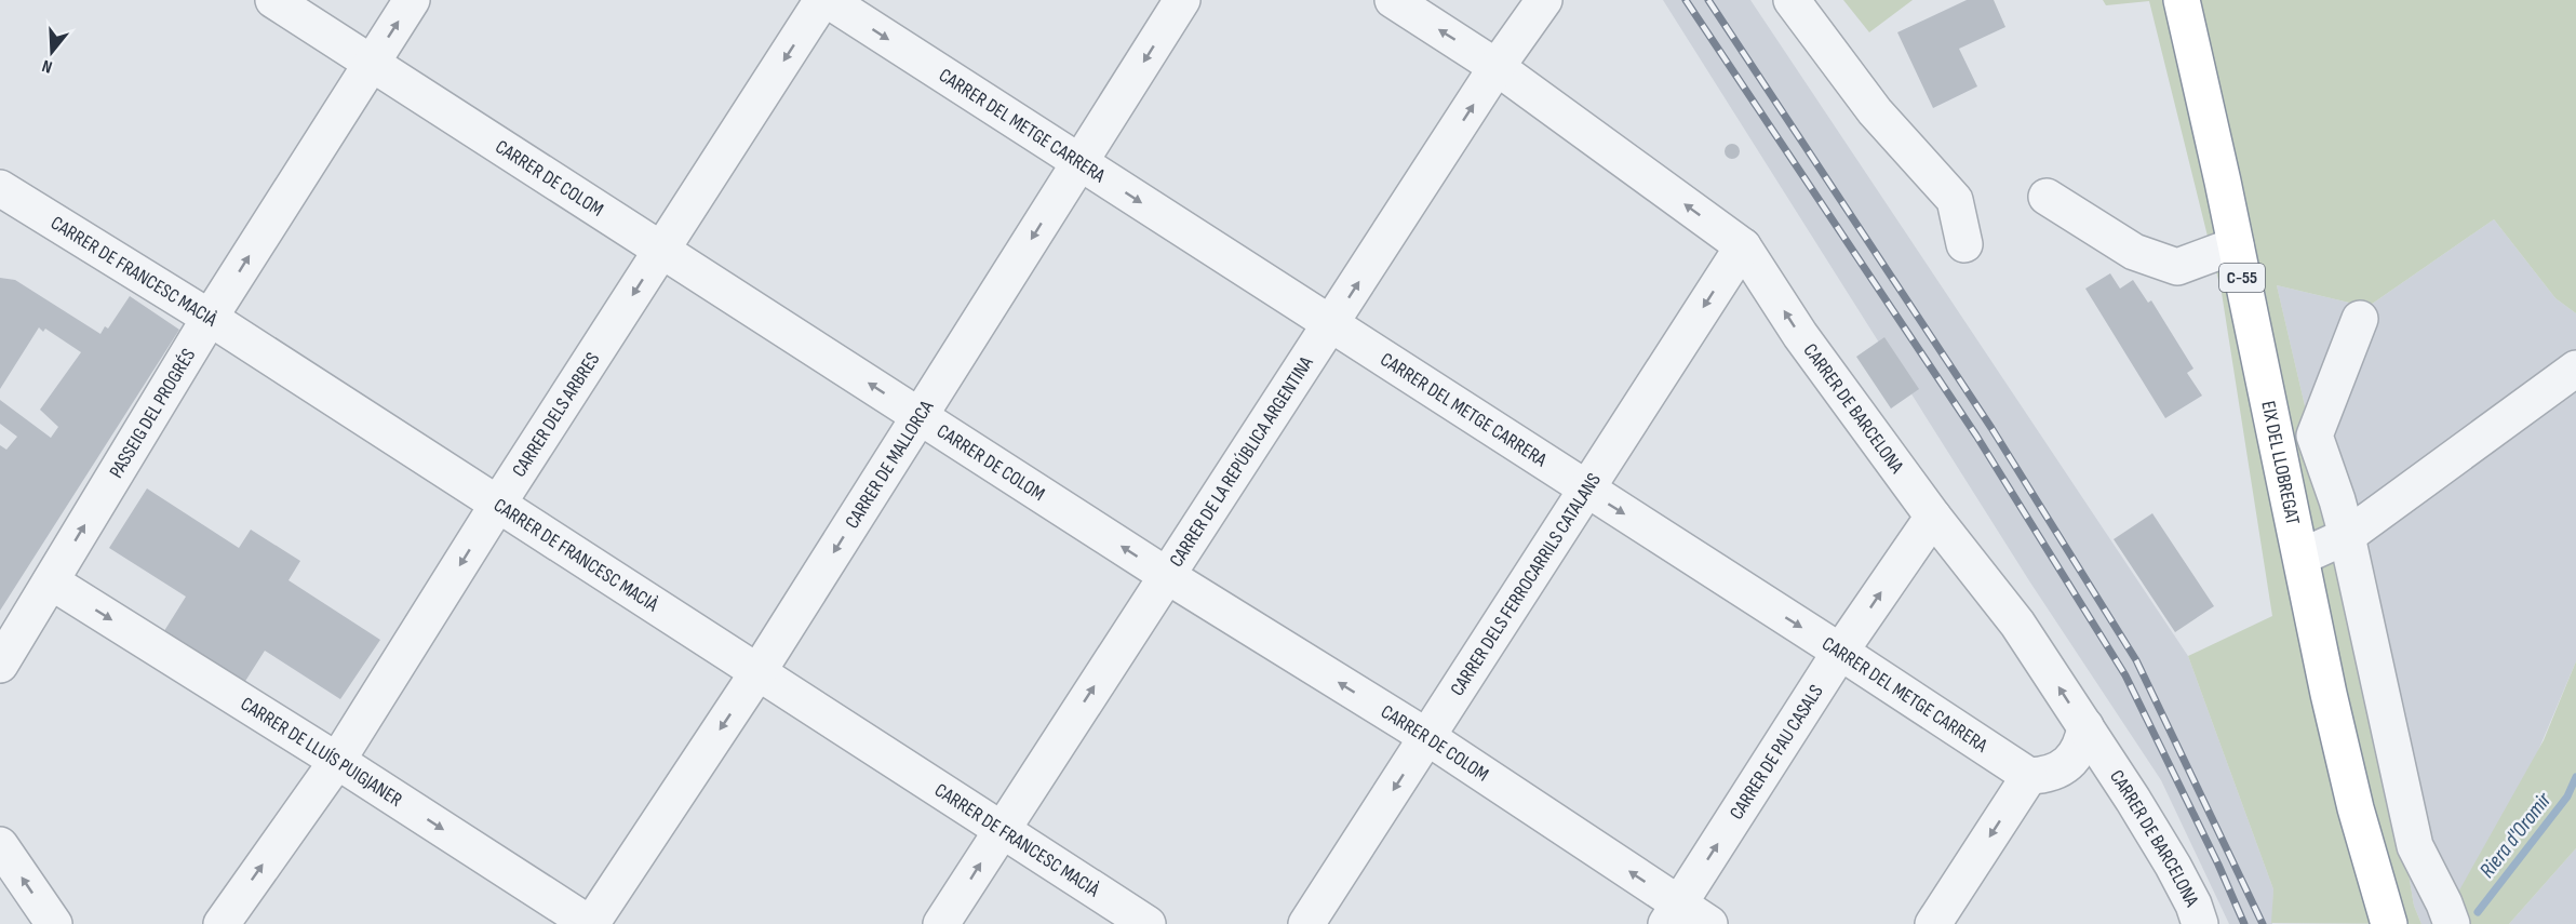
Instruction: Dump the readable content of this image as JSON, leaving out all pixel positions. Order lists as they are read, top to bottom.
{
  "streets": {
    "highway": ["C-55", "EIX DEL LLOBREGAT"],
    "street": [
      "CARRER DEL METGE CARRERA",
      "CARRER DE COLOM",
      "CARRER DE FRANCESC MACIÀ",
      "CARRER DE BARCELONA",
      "PASSEIG DEL PROGRÉS",
      "CARRER DELS ARBRES",
      "CARRER DE LA REPÚBLICA ARGENTINA",
      "CARRER DE MALLORCA",
      "CARRER DELS FERROCARRILS CATALANS",
      "CARRER DE LLUÍS PUIGJANER",
      "CARRER DE PAU CASALS"
    ]
  },
  "crossings": [
    ["CARRER DEL METGE CARRERA", "CARRER DELS ARBRES"],
    ["CARRER DEL METGE CARRERA", "CARRER DE LA REPÚBLICA ARGENTINA"],
    ["CARRER DEL METGE CARRERA", "CARRER DE MALLORCA"],
    ["CARRER DEL METGE CARRERA", "CARRER DELS FERROCARRILS CATALANS"],
    ["CARRER DEL METGE CARRERA", "CARRER DE PAU CASALS"],
    ["CARRER DE COLOM", "PASSEIG DEL PROGRÉS"],
    ["CARRER DE COLOM", "CARRER DELS ARBRES"],
    ["CARRER DE COLOM", "CARRER DE LA REPÚBLICA ARGENTINA"],
    ["CARRER DE COLOM", "CARRER DE MALLORCA"],
    ["CARRER DE COLOM", "CARRER DELS FERROCARRILS CATALANS"],
    ["CARRER DE COLOM", "CARRER DE PAU CASALS"],
    ["CARRER DE FRANCESC MACIÀ", "PASSEIG DEL PROGRÉS"],
    ["CARRER DE FRANCESC MACIÀ", "CARRER DELS ARBRES"],
    ["CARRER DE FRANCESC MACIÀ", "CARRER DE LA REPÚBLICA ARGENTINA"],
    ["CARRER DE FRANCESC MACIÀ", "CARRER DE MALLORCA"],
    ["CARRER DE BARCELONA", "CARRER DE LA REPÚBLICA ARGENTINA"],
    ["CARRER DE BARCELONA", "CARRER DELS FERROCARRILS CATALANS"],
    ["CARRER DE BARCELONA", "CARRER DE PAU CASALS"],
    ["PASSEIG DEL PROGRÉS", "CARRER DE LLUÍS PUIGJANER"],
    ["CARRER DELS ARBRES", "CARRER DE LLUÍS PUIGJANER"],
    ["CARRER DE MALLORCA", "CARRER DE LLUÍS PUIGJANER"]
  ],
  "one_way": [
    "CARRER DEL METGE CARRERA",
    "CARRER DE COLOM",
    "CARRER DE BARCELONA",
    "PASSEIG DEL PROGRÉS",
    "CARRER DE LA REPÚBLICA ARGENTINA",
    "CARRER DE MALLORCA",
    "CARRER DELS FERROCARRILS CATALANS",
    "CARRER DE LLUÍS PUIGJANER"
  ],
  "water": ["Riera d'Oromir"],
  "north": "bottom"
}
